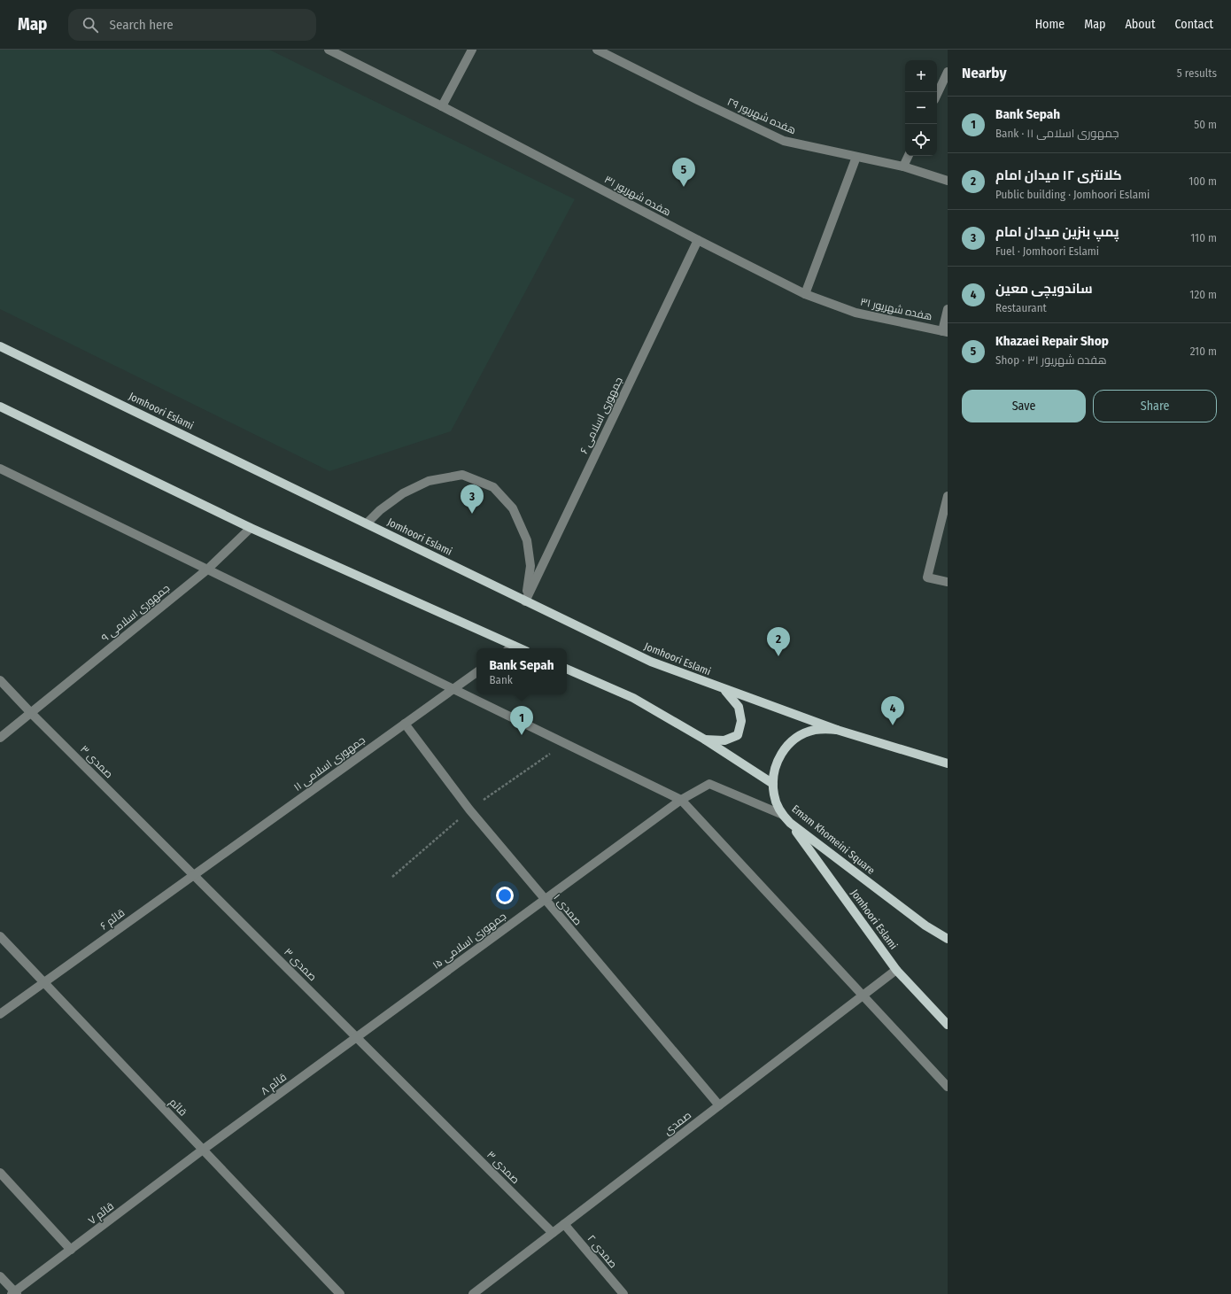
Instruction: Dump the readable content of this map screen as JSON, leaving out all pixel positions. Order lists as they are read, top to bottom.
{
  "streets": {
    "main road": ["Jomhoori Eslami", "Emam Khomeini Square"],
    "street": [
      "هفده شهریور ۲۹",
      "هفده شهریور ۳۱",
      "جمهوری اسلامی ۶",
      "جمهوری اسلامی ۹",
      "صمدی ۳",
      "جمهوری اسلامی ۱۱",
      "صمدی ۱",
      "قائم ۶",
      "جمهوری اسلامی ۱۵",
      "قائم ۸",
      "قائم",
      "صمدی",
      "قائم ۷",
      "صمدی ۲"
    ]
  },
  "crossings": [
    ["هفده شهریور ۳۱", "جمهوری اسلامی ۶"],
    ["Jomhoori Eslami", "جمهوری اسلامی ۶"],
    ["Jomhoori Eslami", "Emam Khomeini Square"],
    ["Jomhoori Eslami", "صمدی"],
    ["جمهوری اسلامی ۹", "صمدی ۳"],
    ["صمدی ۳", "جمهوری اسلامی ۱۱"],
    ["صمدی ۳", "قائم ۶"],
    ["صمدی ۳", "جمهوری اسلامی ۱۵"],
    ["صمدی ۳", "قائم ۸"],
    ["صمدی ۳", "صمدی"],
    ["جمهوری اسلامی ۱۱", "صمدی ۱"],
    ["جمهوری اسلامی ۱۱", "قائم ۶"],
    ["Emam Khomeini Square", "جمهوری اسلامی ۱۵"],
    ["صمدی ۱", "جمهوری اسلامی ۱۵"],
    ["صمدی ۱", "صمدی"],
    ["قائم ۶", "قائم"],
    ["جمهوری اسلامی ۱۵", "قائم ۸"],
    ["قائم ۸", "قائم"],
    ["قائم ۸", "قائم ۷"],
    ["قائم", "قائم ۷"],
    ["صمدی", "صمدی ۲"]
  ],
  "page": {
    "header": "Map",
    "search": "Search here",
    "nav": [
      "Home",
      "Map",
      "About",
      "Contact"
    ],
    "heading": ["Nearby", "5 results"],
    "map_buttons": ["+", "−"],
    "list": [
      {
        "mark": "1",
        "name": "Bank Sepah",
        "note": "Bank · جمهوری اسلامی ۱۱",
        "value": "50 m"
      },
      {
        "mark": "2",
        "name": "کلانتری ۱۲ میدان امام",
        "note": "Public building · Jomhoori Eslami",
        "value": "100 m"
      },
      {
        "mark": "3",
        "name": "پمپ بنزین میدان امام",
        "note": "Fuel · Jomhoori Eslami",
        "value": "110 m"
      },
      {
        "mark": "4",
        "name": "ساندویچی معین",
        "note": "Restaurant",
        "value": "120 m"
      },
      {
        "mark": "5",
        "name": "Khazaei Repair Shop",
        "note": "Shop · هفده شهریور ۳۱",
        "value": "210 m"
      }
    ],
    "pins": [
      "5",
      "3",
      "2",
      "4",
      "1"
    ],
    "buttons": ["Save", "Share"],
    "popup": ["Bank Sepah", "Bank"]
  }
}
